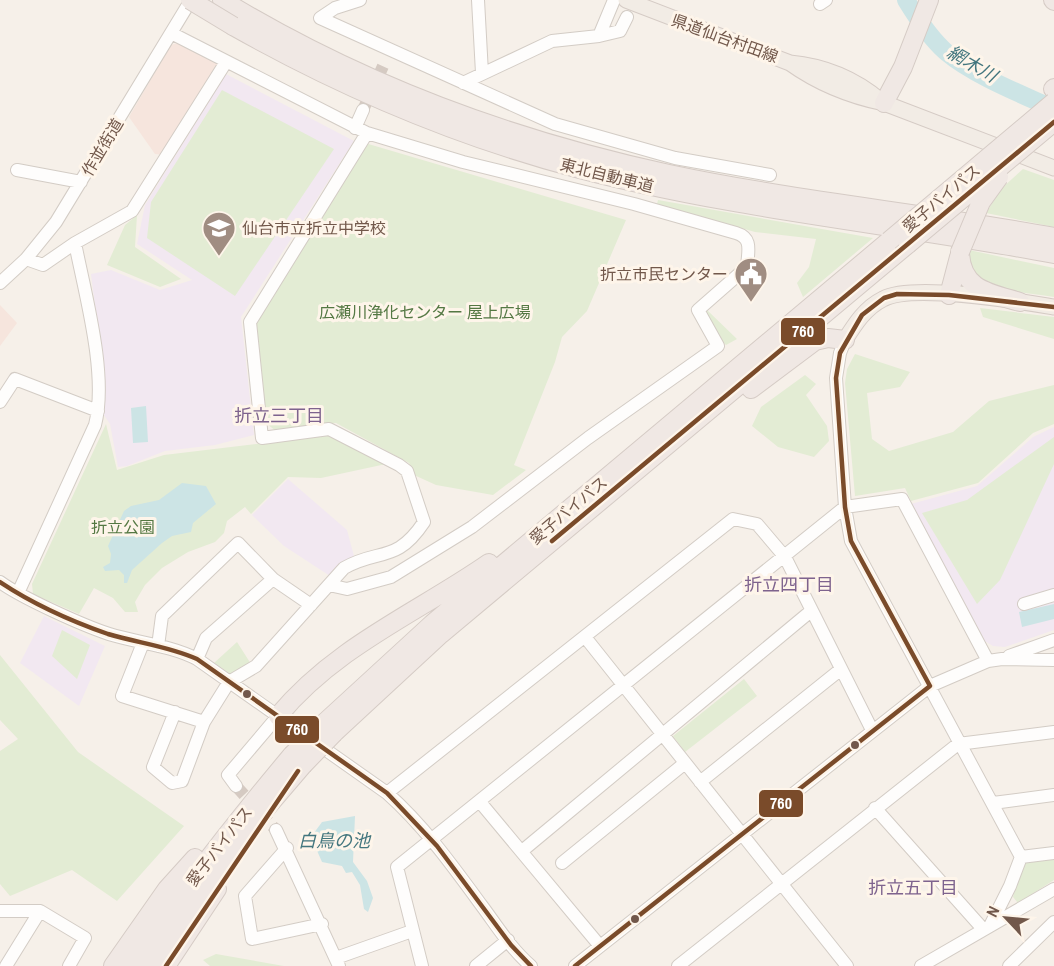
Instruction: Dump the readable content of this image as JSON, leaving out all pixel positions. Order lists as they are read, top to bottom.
{
  "streets": {
    "highway": ["東北自動車道", "愛子バイパス"],
    "main road": ["県道仙台村田線"],
    "street": ["作並街道"]
  },
  "crossings": [
    ["作並街道", "東北自動車道"]
  ],
  "districts": ["折立三丁目", "折立四丁目", "折立五丁目"],
  "water": ["網木川", "白鳥の池"],
  "parks": ["広瀬川浄化センター 屋上広場", "折立公園"],
  "places": {
    "school or university": ["仙台市立折立中学校"],
    "public building": ["折立市民センター"]
  },
  "lines": ["transit line 760"],
  "north": "top left"
}
